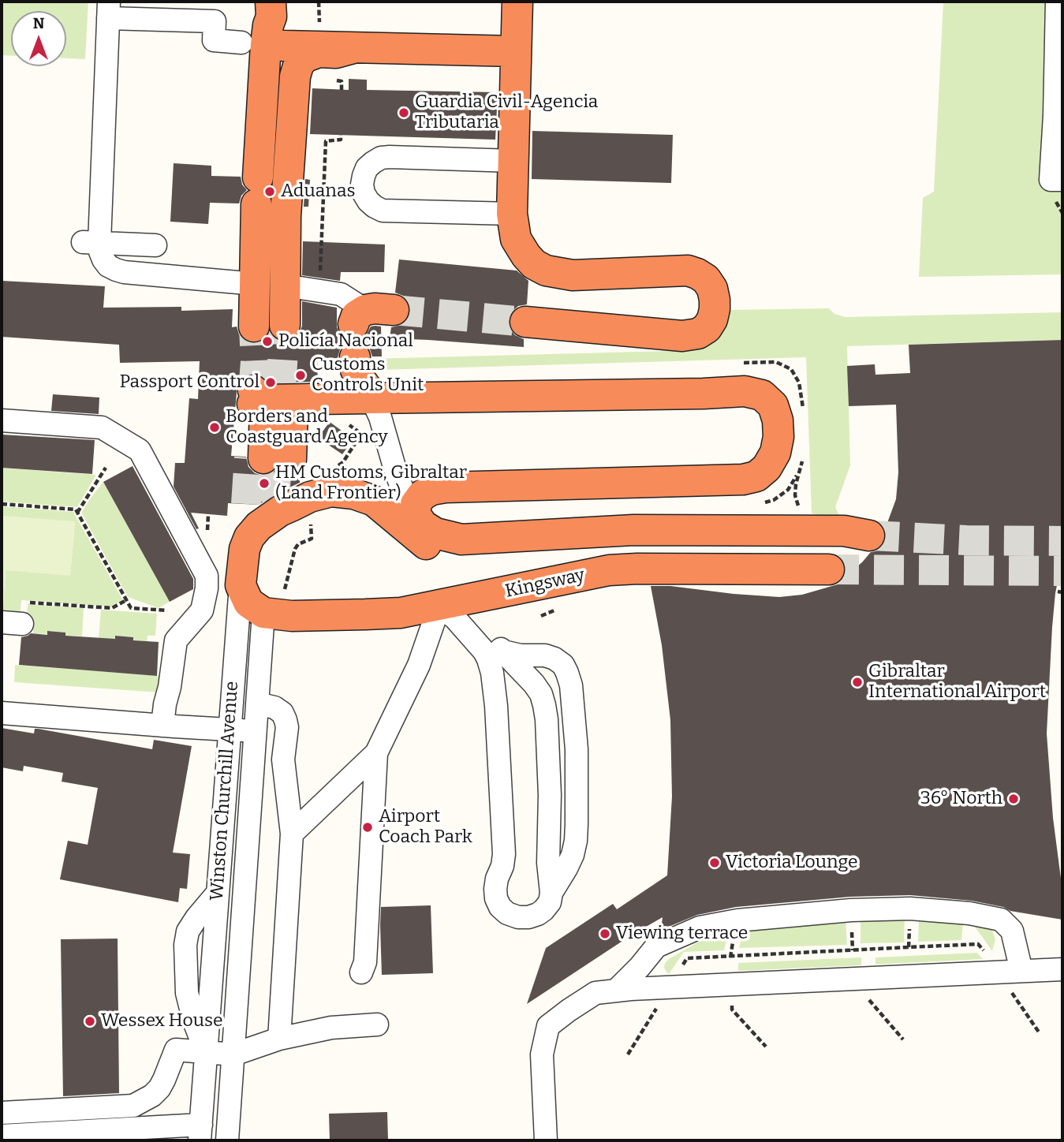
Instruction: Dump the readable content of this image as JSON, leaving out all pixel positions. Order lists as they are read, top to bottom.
{
  "streets": {
    "highway": ["Kingsway", "Winston Churchill Avenue"]
  },
  "crossings": [
    ["Kingsway", "Winston Churchill Avenue"]
  ],
  "places": [
    "Guardia Civil-Agencia Tributaria",
    "Aduanas",
    "Policía Nacional",
    "Customs Controls Unit",
    "Passport Control",
    "Borders and Coastguard Agency",
    "HM Customs, Gibraltar (Land Frontier)",
    "Gibraltar International Airport",
    "36° North",
    "Airport Coach Park",
    "Victoria Lounge",
    "Viewing terrace",
    "Wessex House"
  ],
  "north": "top"
}
